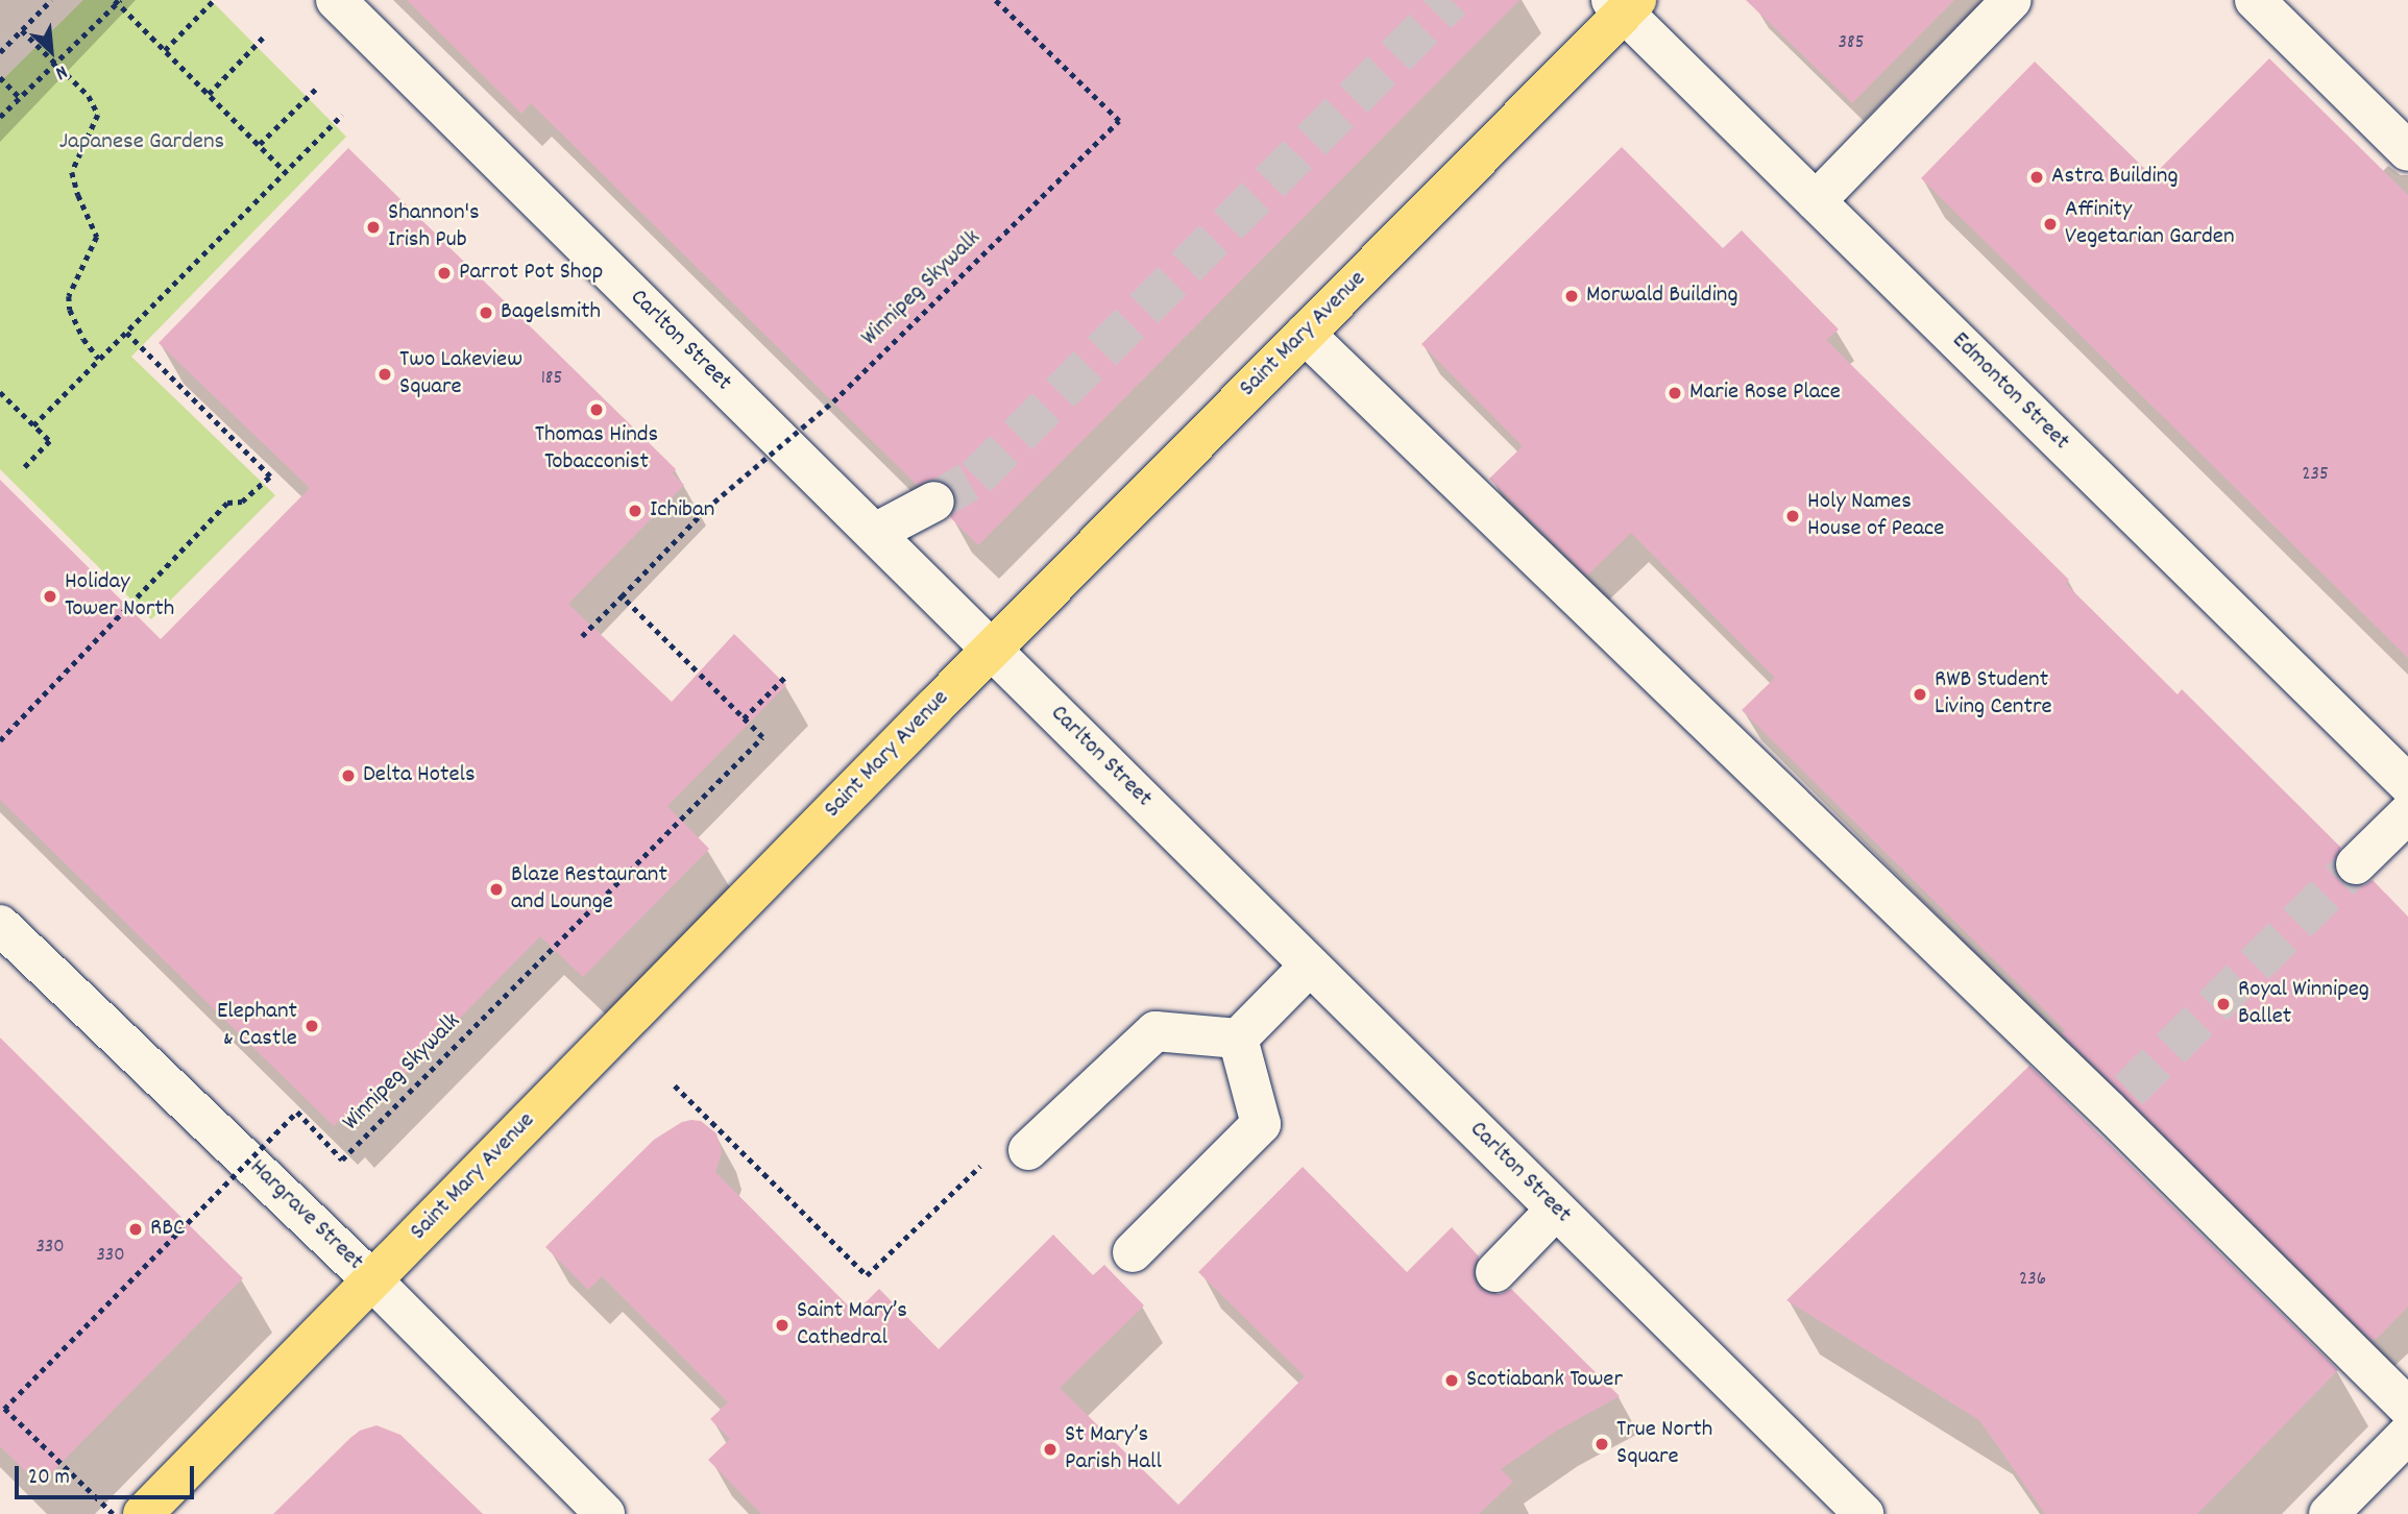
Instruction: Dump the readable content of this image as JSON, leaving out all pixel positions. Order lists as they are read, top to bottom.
{
  "streets": {
    "main road": ["Saint Mary Avenue"],
    "street": ["Carlton Street", "Edmonton Street", "Hargrave Street"],
    "path": ["Winnipeg Skywalk"]
  },
  "crossings": [
    ["Saint Mary Avenue", "Carlton Street"],
    ["Saint Mary Avenue", "Edmonton Street"],
    ["Saint Mary Avenue", "Hargrave Street"]
  ],
  "parks": ["Japanese Gardens"],
  "places": [
    "Astra Building",
    "Affinity Vegetarian Garden",
    "Shannon's Irish Pub",
    "Parrot Pot Shop",
    "Morwald Building",
    "Bagelsmith",
    "Two Lakeview Square",
    "Marie Rose Place",
    "Thomas Hinds Tobacconist",
    "Ichiban",
    "Holy Names House of Peace",
    "Holiday Tower North",
    "RWB Student Living Centre",
    "Delta Hotels",
    "Blaze Restaurant and Lounge",
    "Royal Winnipeg Ballet",
    "Elephant & Castle",
    "RBC",
    "Saint Mary’s Cathedral",
    "Scotiabank Tower",
    "True North Square",
    "St Mary’s Parish Hall"
  ],
  "house_numbers": [
    "385",
    "185",
    "235",
    "330",
    "330",
    "236"
  ],
  "scale_bar": "20 m",
  "north": "bottom right"
}
